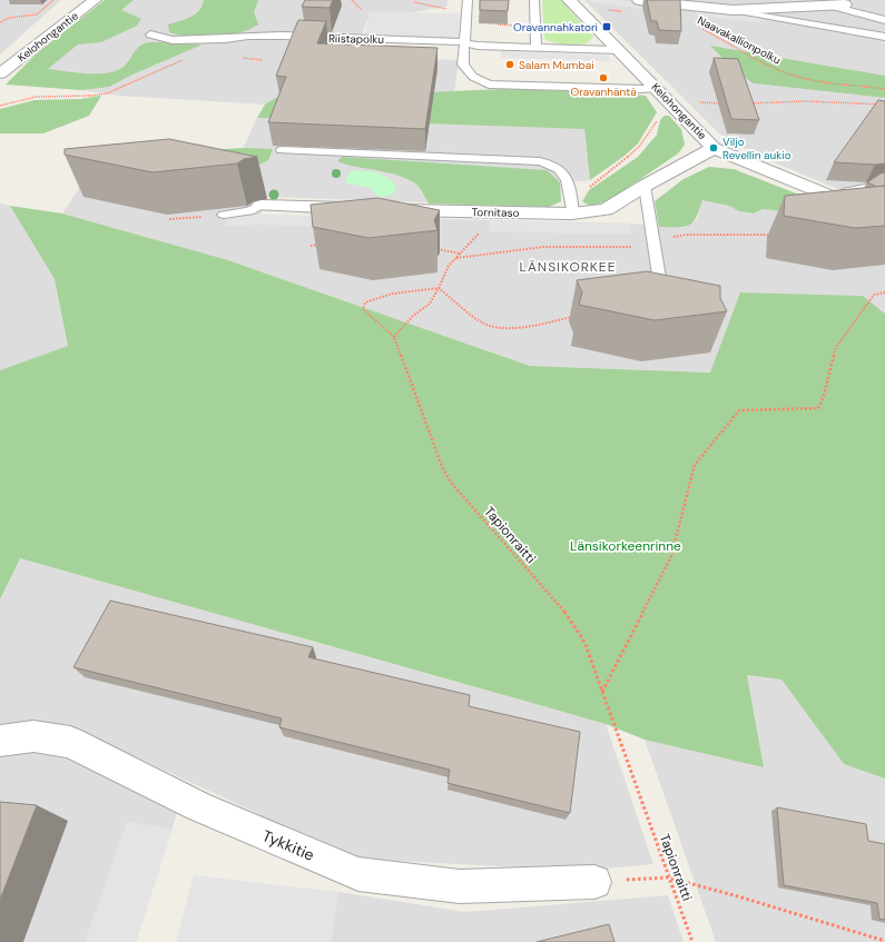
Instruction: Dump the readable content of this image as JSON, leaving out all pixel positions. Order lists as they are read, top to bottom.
{
  "streets": {
    "street": ["Kelohongantie", "Tornitaso", "Tykkitie"],
    "lane": ["Riistapolku"],
    "path": ["Naavakallionpolku", "Tapionraitti"]
  },
  "crossings": [
    ["Kelohongantie", "Tornitaso"]
  ],
  "districts": ["LÄNSIKORKEE"],
  "parks": ["Länsikorkeenrinne"],
  "places": {
    "transit": ["Oravannahkatori"],
    "other": ["Salam Mumbai", "Oravanhäntä", "Viljo Revellin aukio"]
  }
}
